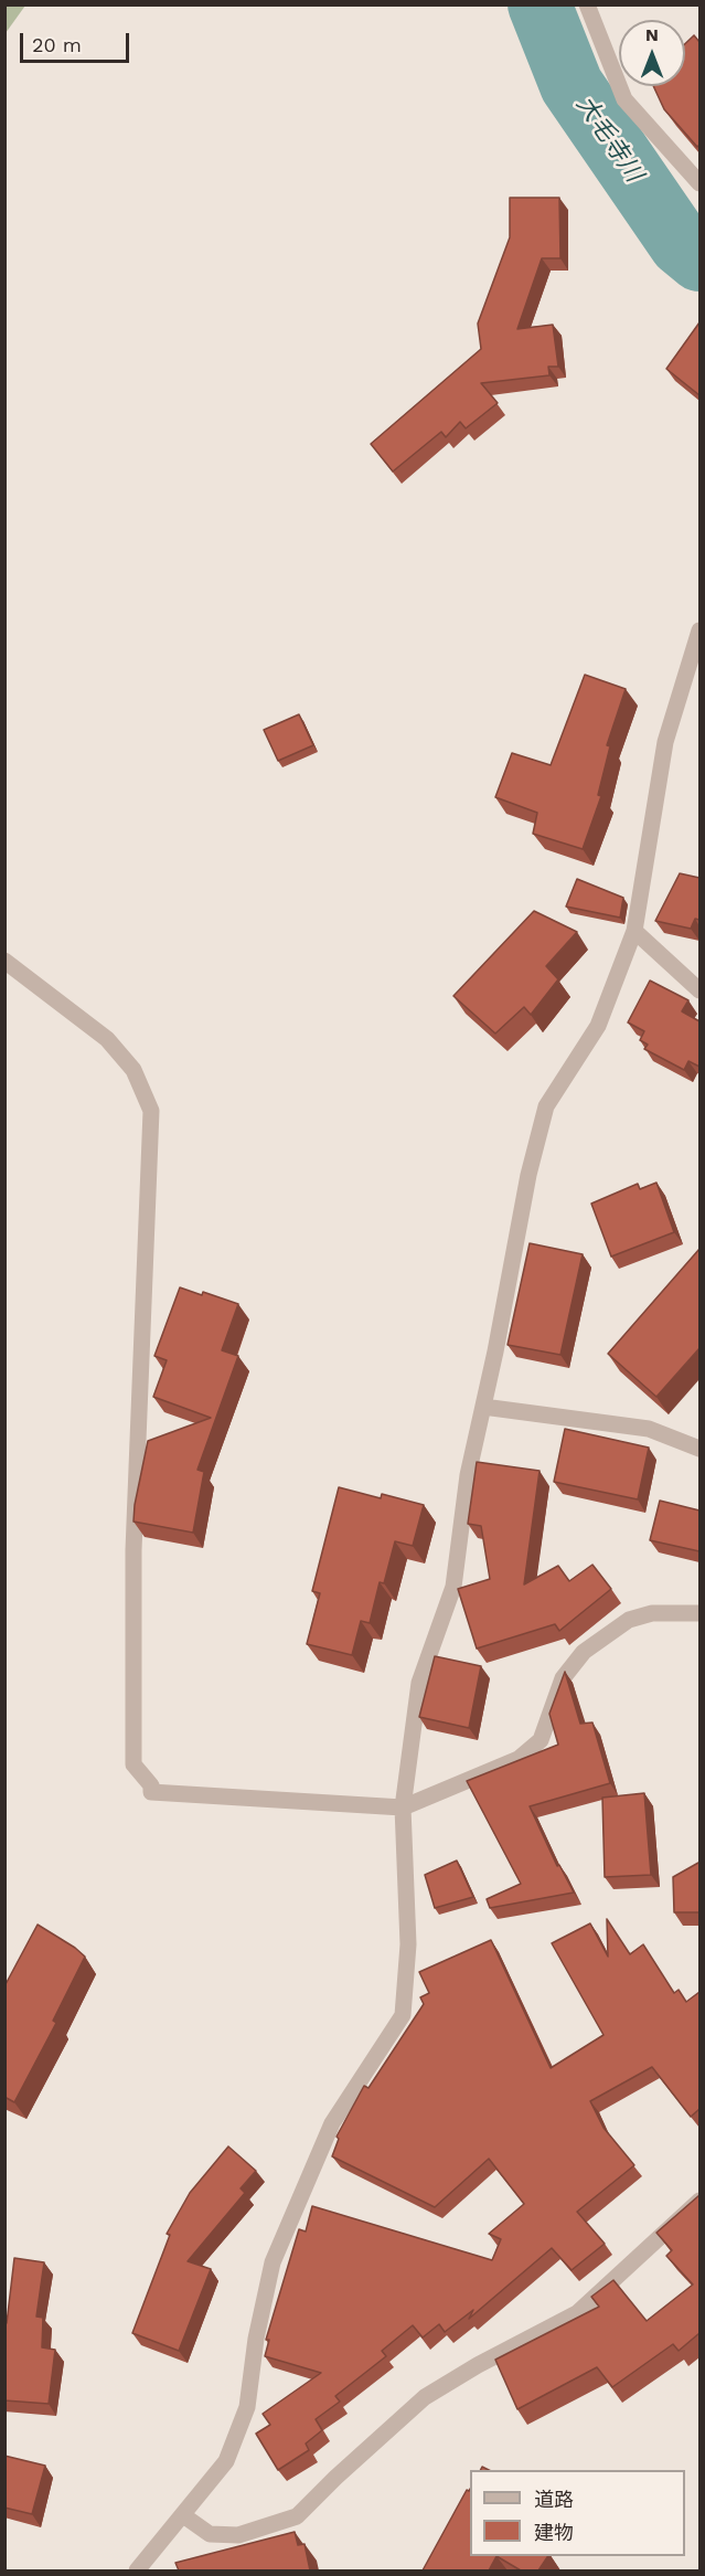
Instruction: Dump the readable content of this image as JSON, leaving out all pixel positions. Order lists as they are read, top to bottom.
{
  "water": ["大毛寺川"],
  "legend": ["道路", "建物"],
  "scale_bar": "20 m",
  "north": "top"
}
